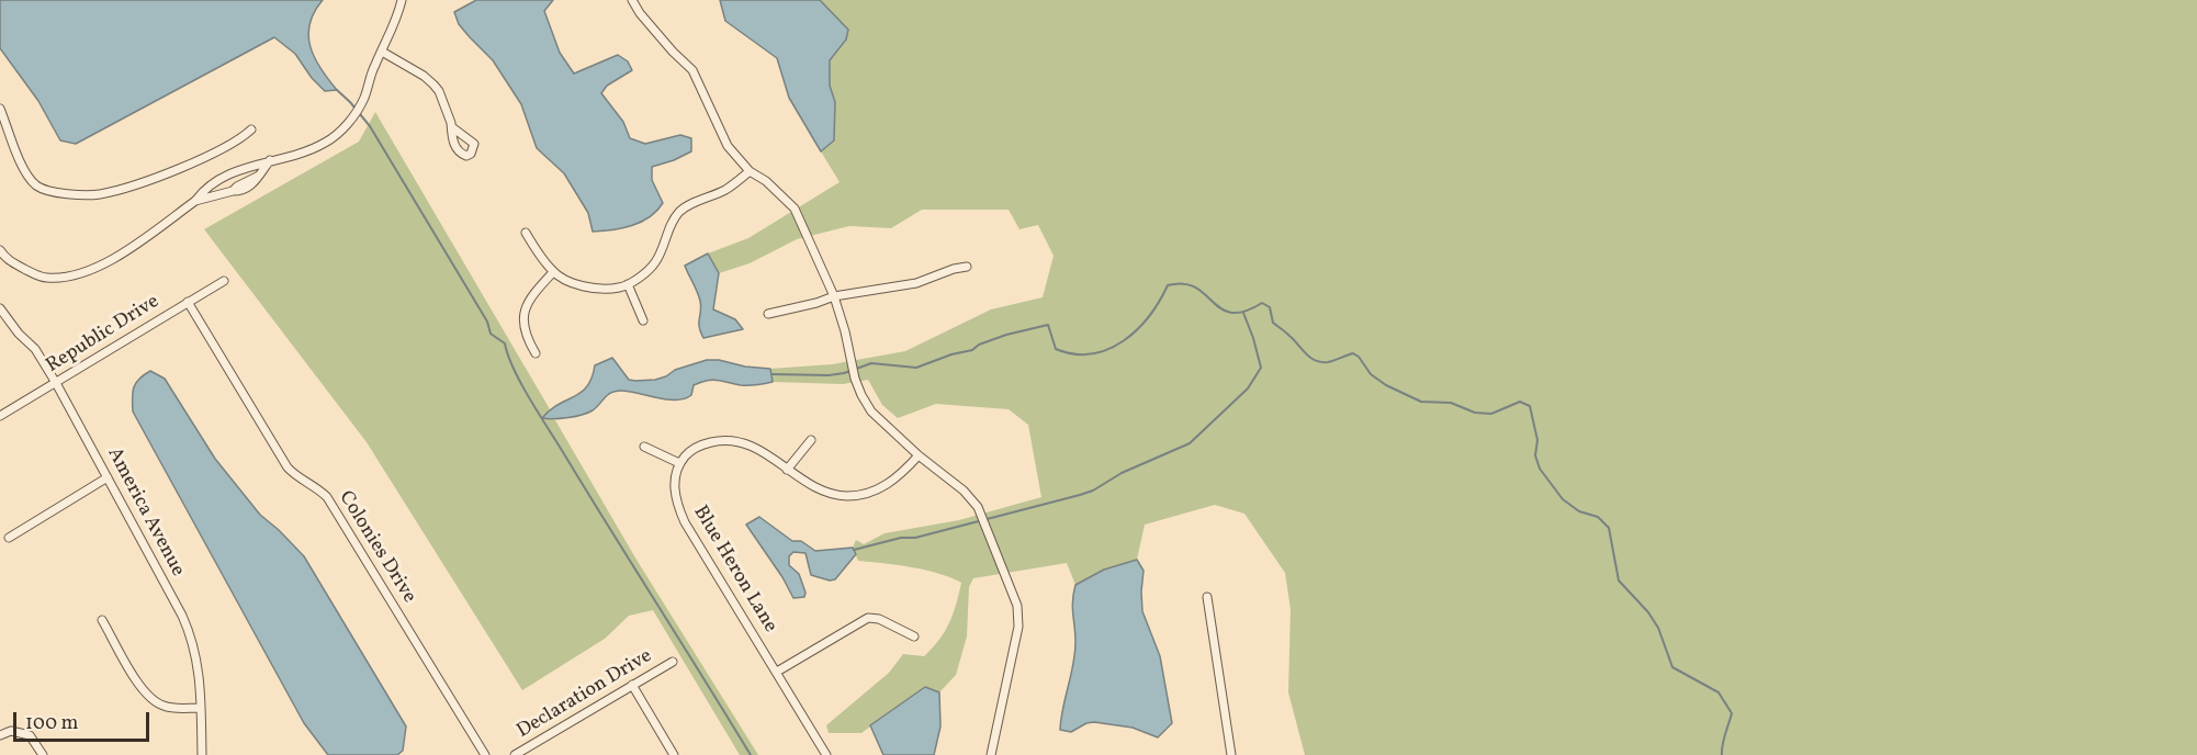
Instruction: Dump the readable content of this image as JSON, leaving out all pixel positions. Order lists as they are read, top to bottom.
{
  "streets": {
    "street": [
      "Republic Drive",
      "America Avenue",
      "Colonies Drive",
      "Blue Heron Lane",
      "Declaration Drive"
    ]
  },
  "crossings": [
    ["Republic Drive", "America Avenue"],
    ["Republic Drive", "Colonies Drive"]
  ],
  "scale_bar": "100 m"
}
